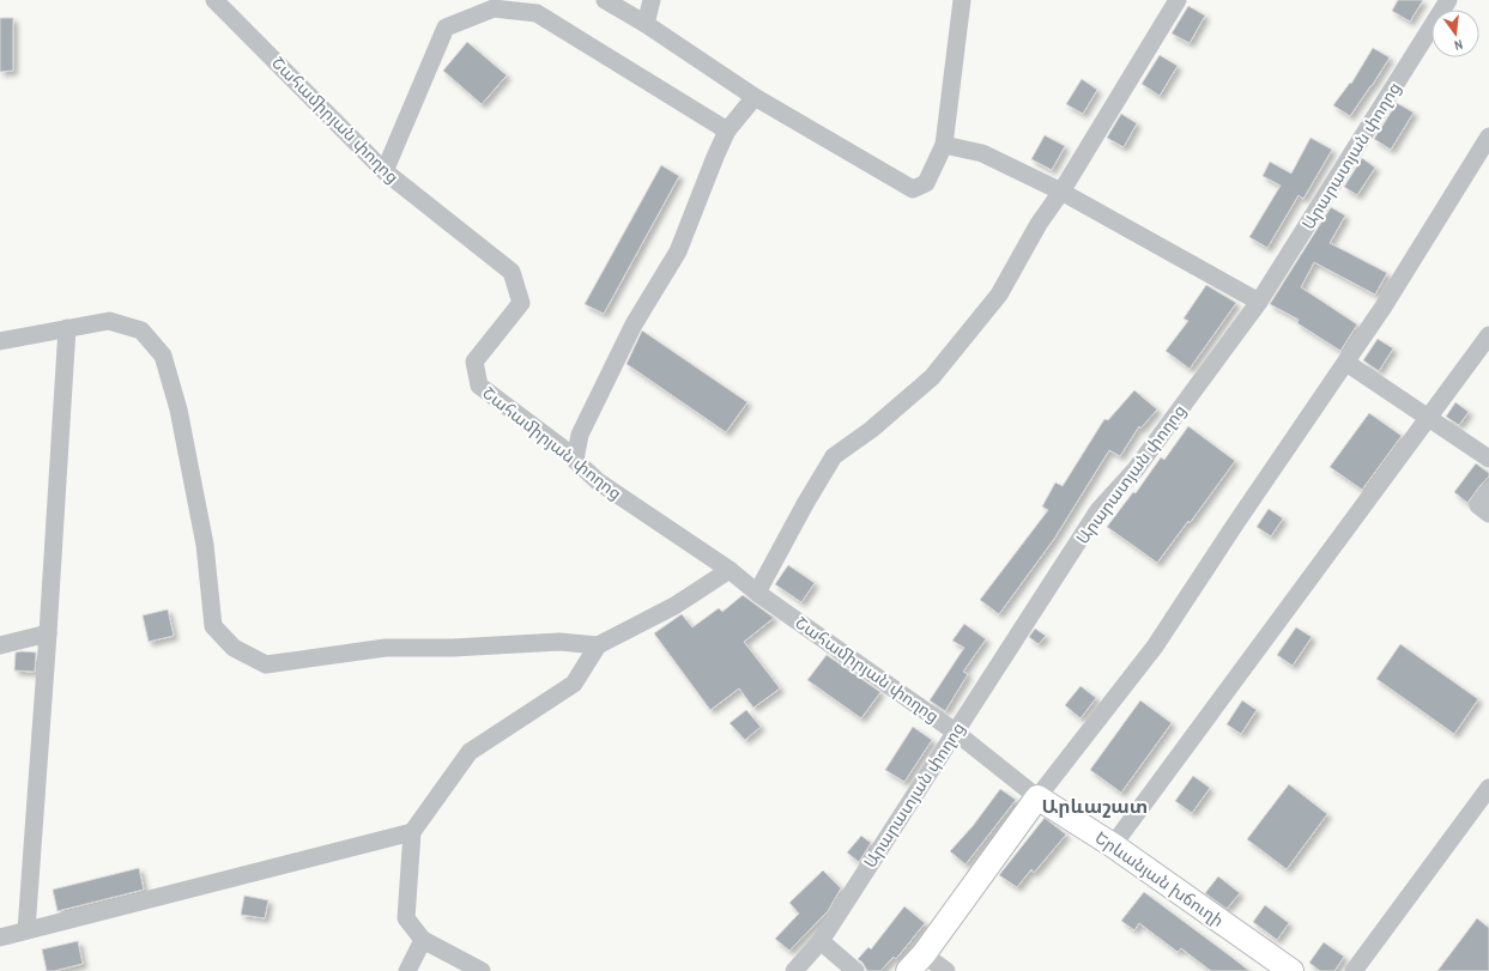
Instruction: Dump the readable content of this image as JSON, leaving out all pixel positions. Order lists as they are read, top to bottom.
{
  "streets": {
    "main road": ["Երևանյան խճուղի"],
    "street": ["Շահամիրյան փողոց", "Արարատյան փողոց"]
  },
  "crossings": [
    ["Շահամիրյան փողոց", "Արարատյան փողոց"],
    ["Շահամիրյան փողոց", "Երևանյան խճուղի"]
  ],
  "districts": ["Արևաշատ"],
  "north": "bottom"
}
